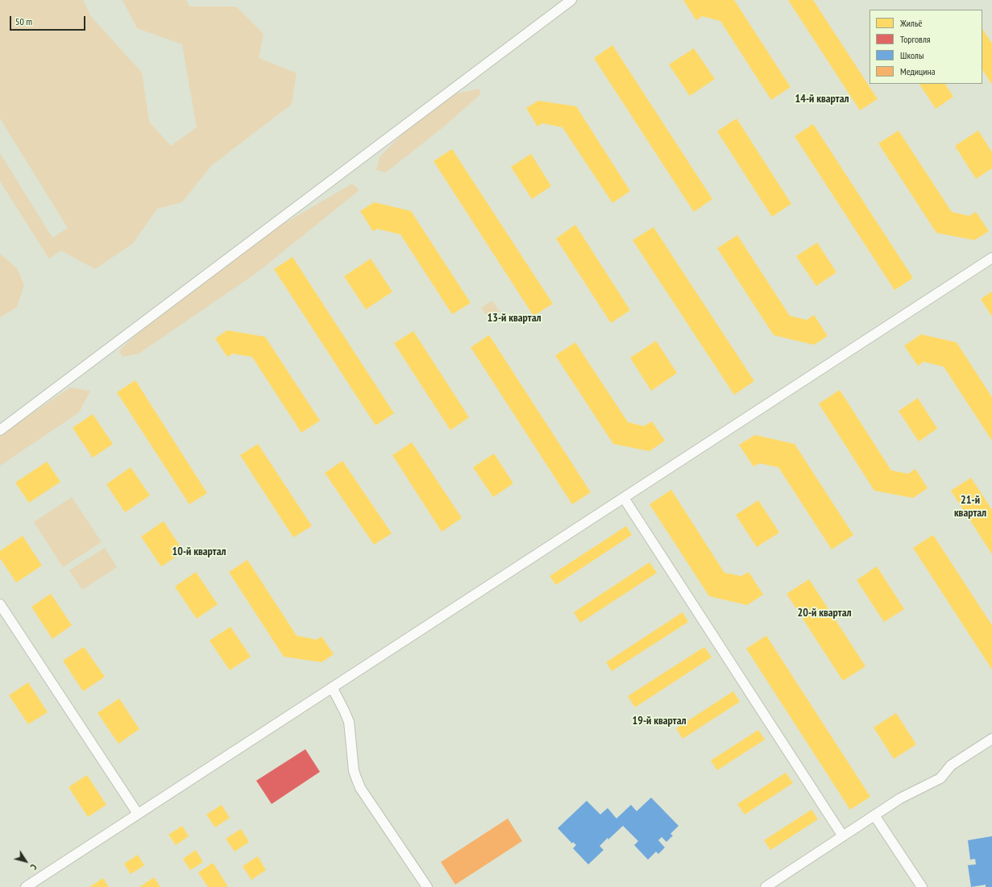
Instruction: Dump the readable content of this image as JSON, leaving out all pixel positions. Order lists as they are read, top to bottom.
{
  "districts": [
    "14-й квартал",
    "13-й квартал",
    "21-й квартал",
    "10-й квартал",
    "20-й квартал",
    "19-й квартал"
  ],
  "legend": [
    "Жильё",
    "Торговля",
    "Школы",
    "Медицина"
  ],
  "scale_bar": "50 m",
  "north": "bottom right"
}
